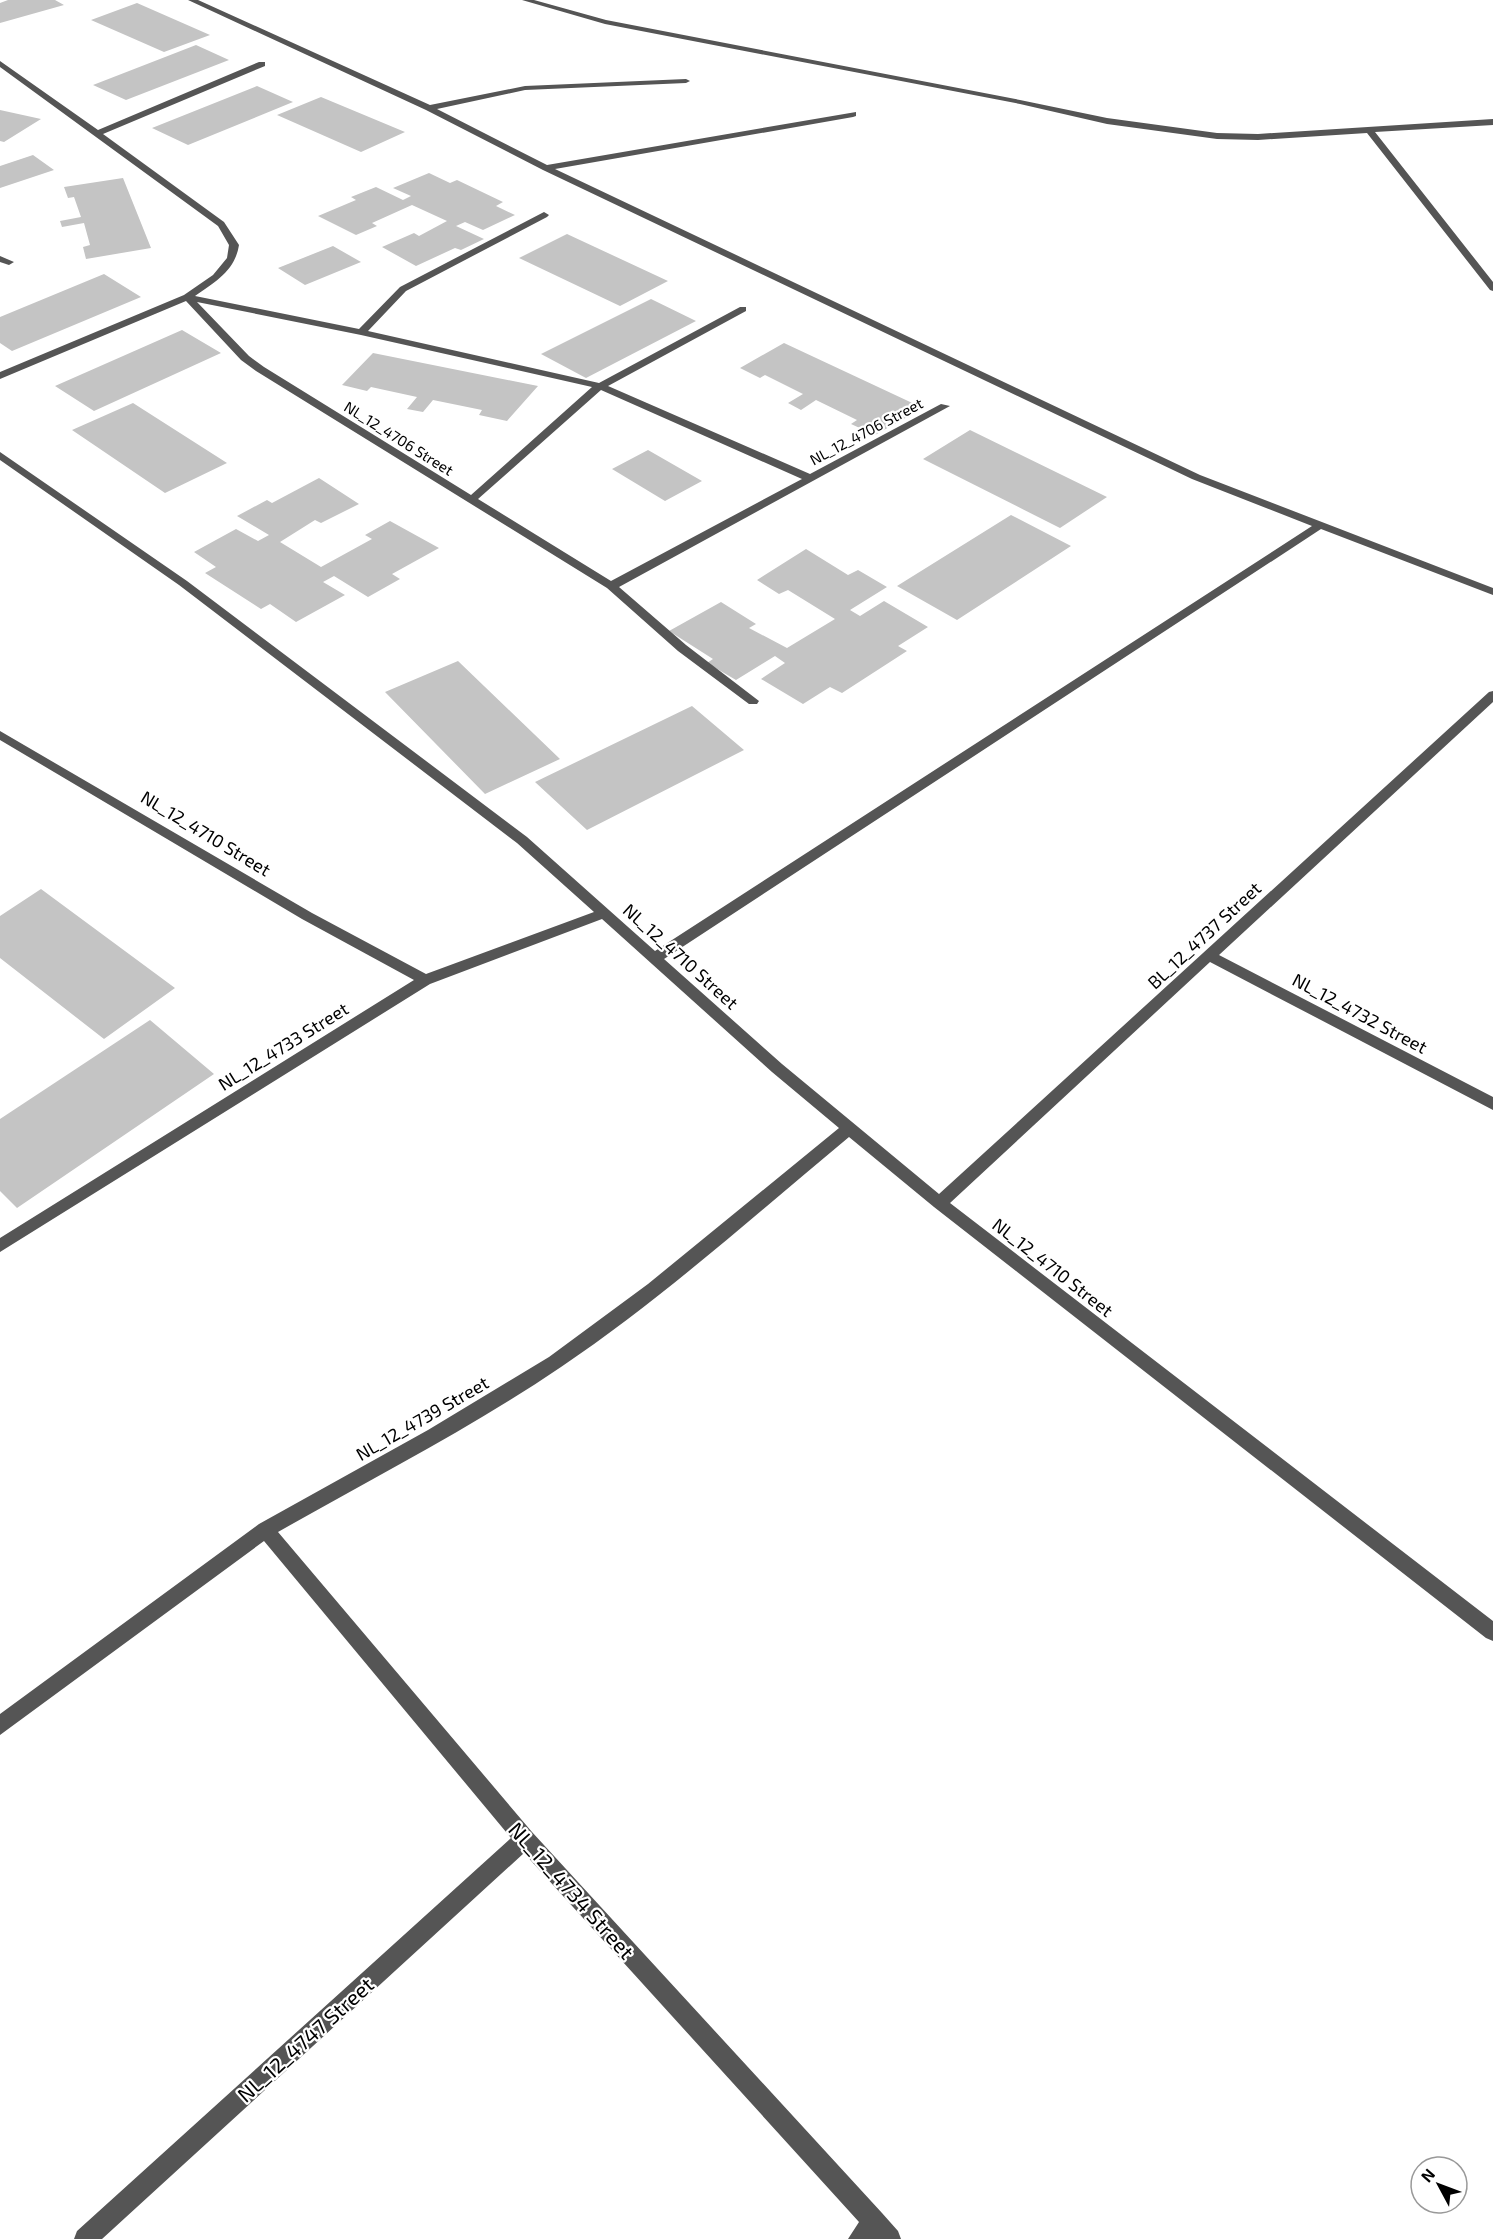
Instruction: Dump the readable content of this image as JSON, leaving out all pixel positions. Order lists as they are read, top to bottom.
{
  "streets": {
    "street": [
      "NL_12_4706 Street",
      "NL_12_4710 Street",
      "BL_12_4737 Street",
      "NL_12_4732 Street",
      "NL_12_4733 Street",
      "NL_12_4739 Street",
      "NL_12_4734 Street",
      "NL_12_4747 Street"
    ]
  },
  "crossings": [
    ["NL_12_4710 Street", "BL_12_4737 Street"],
    ["NL_12_4710 Street", "NL_12_4733 Street"],
    ["NL_12_4710 Street", "NL_12_4739 Street"],
    ["BL_12_4737 Street", "NL_12_4732 Street"],
    ["NL_12_4739 Street", "NL_12_4734 Street"],
    ["NL_12_4734 Street", "NL_12_4747 Street"]
  ],
  "north": "top left"
}
